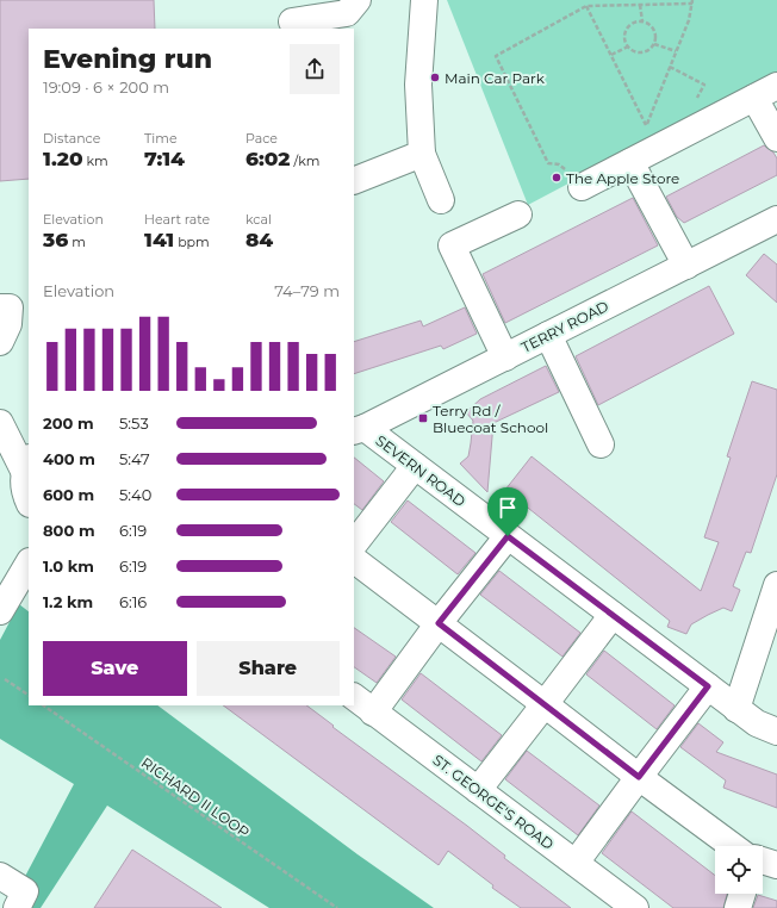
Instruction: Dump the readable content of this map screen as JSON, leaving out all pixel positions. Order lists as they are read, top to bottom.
{
  "streets": {
    "street": ["TERRY ROAD", "SEVERN ROAD", "ST. GEORGE'S ROAD"],
    "path": ["RICHARD II LOOP"]
  },
  "crossings": [
    ["TERRY ROAD", "SEVERN ROAD"]
  ],
  "places": {
    "other": ["Main Car Park", "The Apple Store"],
    "transit": ["Terry Rd / Bluecoat School"]
  },
  "page": {
    "heading": ["Evening run", "19:09 · 6 × 200 m"],
    "stats": [
      ["Distance", "1.20 km"],
      ["Time", "7:14"],
      ["Pace", "6:02 /km"],
      ["Elevation", "36 m"],
      ["Heart rate", "141 bpm"],
      ["kcal", "84"]
    ],
    "chart": ["Elevation", "74–79 m"],
    "list": [
      {
        "name": "200 m",
        "note": "5:53"
      },
      {
        "name": "400 m",
        "note": "5:47"
      },
      {
        "name": "600 m",
        "note": "5:40"
      },
      {
        "name": "800 m",
        "note": "6:19"
      },
      {
        "name": "1.0 km",
        "note": "6:19"
      },
      {
        "name": "1.2 km",
        "note": "6:16"
      }
    ],
    "buttons": ["Save", "Share"]
  }
}
